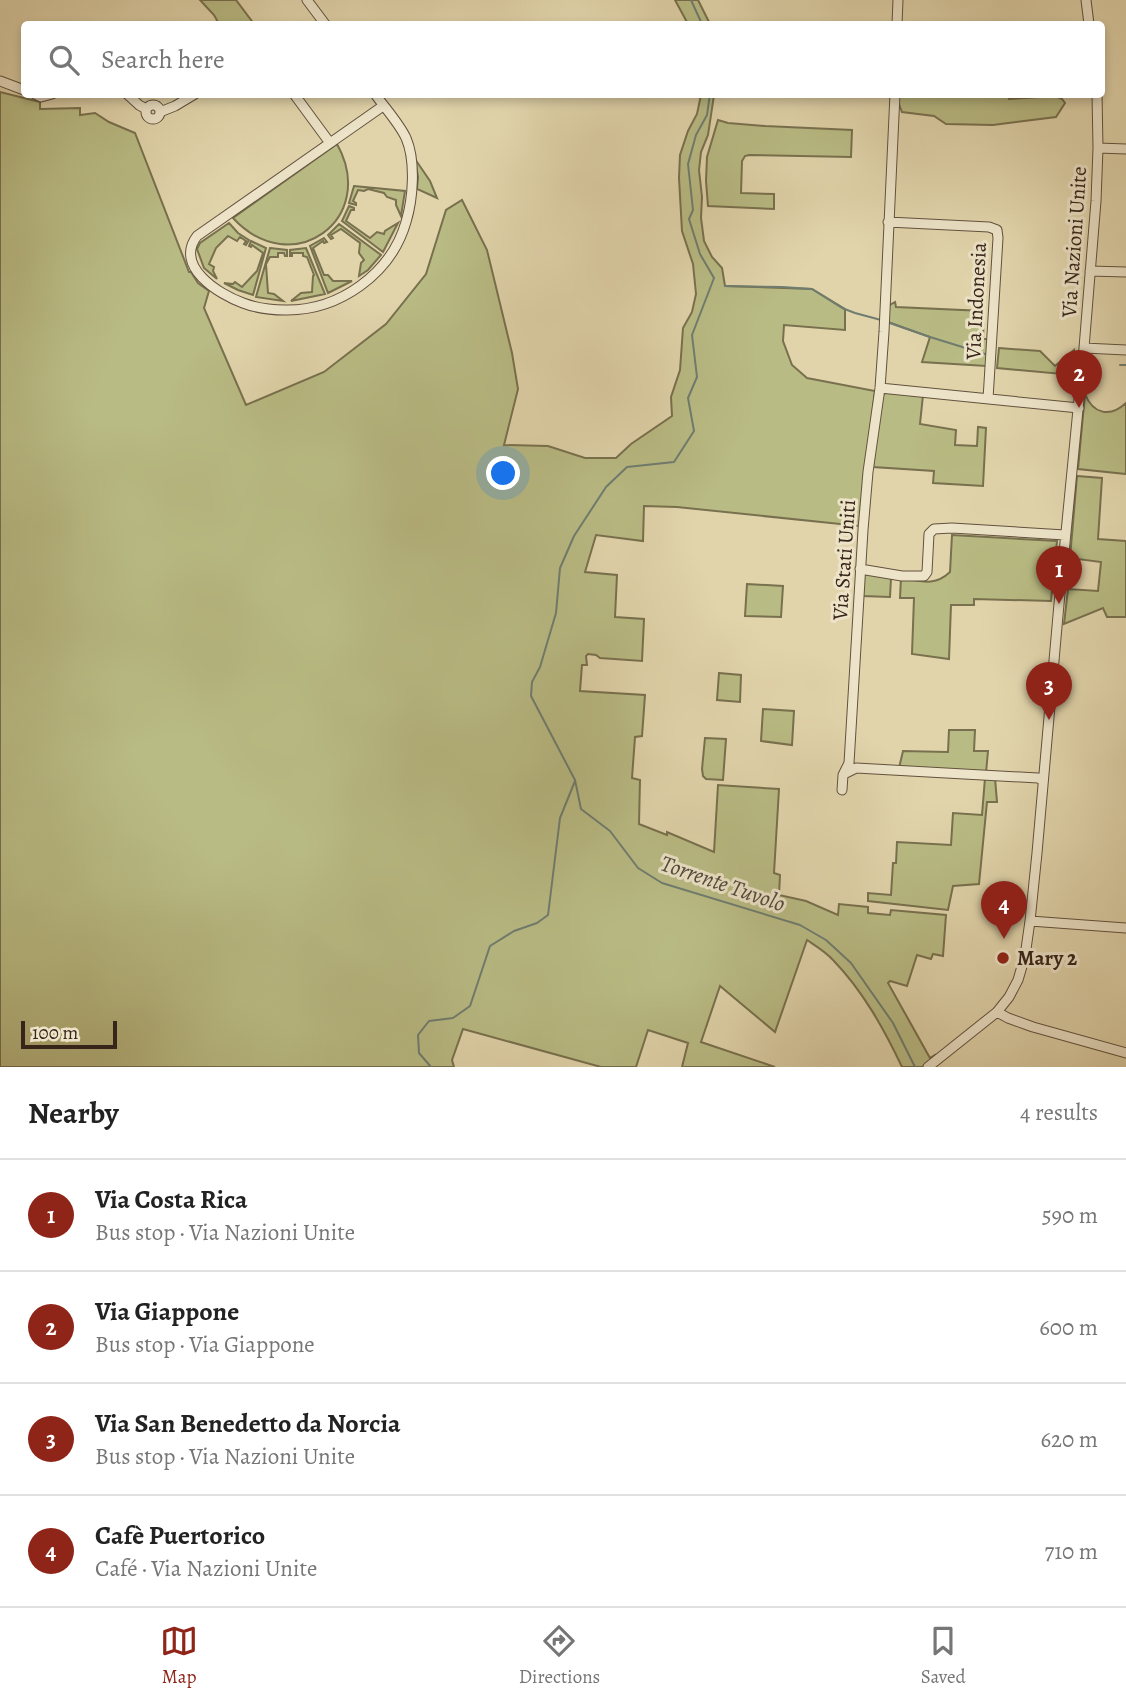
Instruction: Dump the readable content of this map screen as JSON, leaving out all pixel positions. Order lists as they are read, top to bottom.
{
  "streets": {
    "street": ["Via Nazioni Unite", "Via Indonesia", "Via Stati Uniti"]
  },
  "crossings": [
    ["Via Indonesia", "Via Stati Uniti"]
  ],
  "water": ["Torrente Tuvolo"],
  "places": ["Mary 2"],
  "scale_bar": "100 m",
  "page": {
    "search": "Search here",
    "pins": [
      "2",
      "1",
      "3",
      "4"
    ],
    "scale": "100 m",
    "heading": ["Nearby", "4 results"],
    "list": [
      {
        "mark": "1",
        "name": "Via Costa Rica",
        "note": "Bus stop · Via Nazioni Unite",
        "value": "590 m"
      },
      {
        "mark": "2",
        "name": "Via Giappone",
        "note": "Bus stop · Via Giappone",
        "value": "600 m"
      },
      {
        "mark": "3",
        "name": "Via San Benedetto da Norcia",
        "note": "Bus stop · Via Nazioni Unite",
        "value": "620 m"
      },
      {
        "mark": "4",
        "name": "Cafè Puertorico",
        "note": "Café · Via Nazioni Unite",
        "value": "710 m"
      }
    ],
    "nav": ["Map", "Directions", "Saved"]
  }
}
